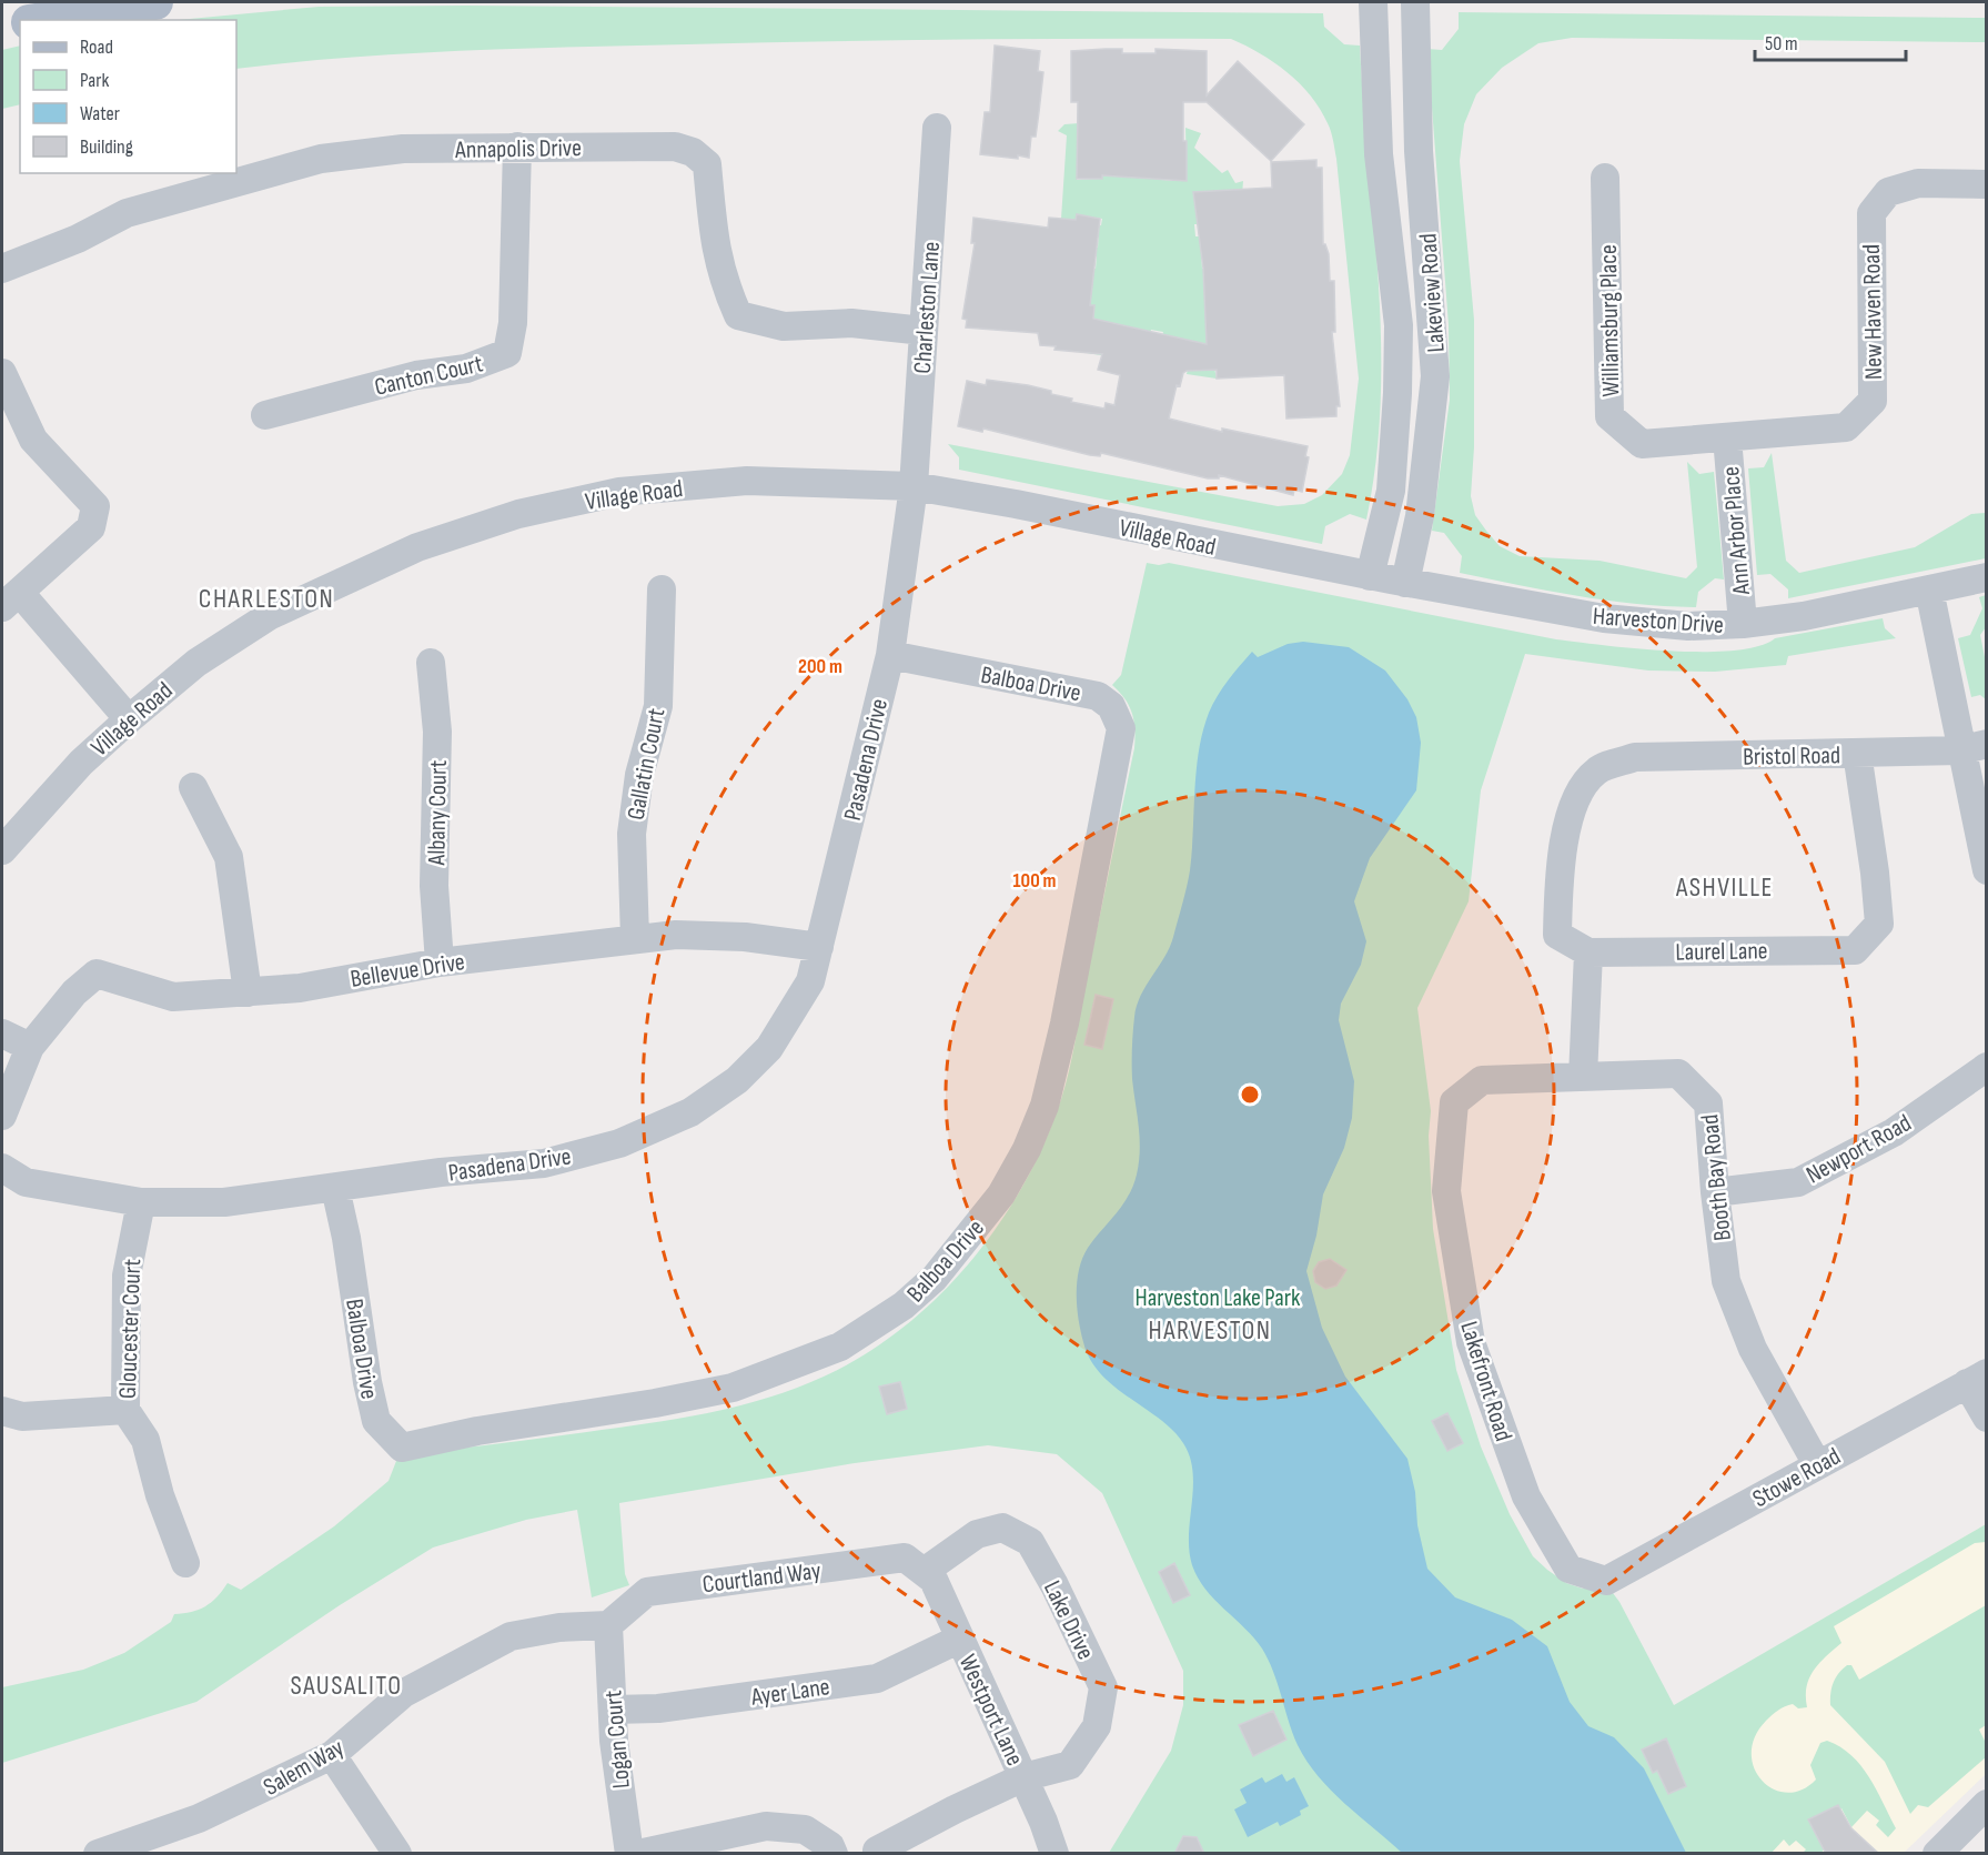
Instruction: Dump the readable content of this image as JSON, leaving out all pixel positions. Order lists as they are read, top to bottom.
{
  "streets": {
    "street": [
      "Annapolis Drive",
      "Lakeview Road",
      "Charleston Lane",
      "New Haven Road",
      "Williamsburg Place",
      "Canton Court",
      "Village Road",
      "Ann Arbor Place",
      "Harveston Drive",
      "Balboa Drive",
      "Bristol Road",
      "Pasadena Drive",
      "Gallatin Court",
      "Albany Court",
      "Laurel Lane",
      "Bellevue Drive",
      "Newport Road",
      "Booth Bay Road",
      "Gloucester Court",
      "Lakefront Road",
      "Stowe Road",
      "Courtland Way",
      "Lake Drive",
      "Ayer Lane",
      "Westport Lane",
      "Logan Court",
      "Salem Way"
    ]
  },
  "crossings": [
    ["Annapolis Drive", "Charleston Lane"],
    ["Annapolis Drive", "Canton Court"],
    ["Lakeview Road", "Village Road"],
    ["Lakeview Road", "Harveston Drive"],
    ["Charleston Lane", "Village Road"],
    ["Charleston Lane", "Pasadena Drive"],
    ["New Haven Road", "Williamsburg Place"],
    ["New Haven Road", "Ann Arbor Place"],
    ["Williamsburg Place", "Ann Arbor Place"],
    ["Village Road", "Harveston Drive"],
    ["Village Road", "Pasadena Drive"],
    ["Ann Arbor Place", "Harveston Drive"],
    ["Balboa Drive", "Pasadena Drive"],
    ["Bristol Road", "Laurel Lane"],
    ["Pasadena Drive", "Bellevue Drive"],
    ["Pasadena Drive", "Gloucester Court"],
    ["Gallatin Court", "Bellevue Drive"],
    ["Albany Court", "Bellevue Drive"],
    ["Newport Road", "Booth Bay Road"],
    ["Booth Bay Road", "Lakefront Road"],
    ["Booth Bay Road", "Stowe Road"],
    ["Lakefront Road", "Stowe Road"],
    ["Courtland Way", "Lake Drive"],
    ["Courtland Way", "Westport Lane"],
    ["Courtland Way", "Logan Court"],
    ["Courtland Way", "Salem Way"],
    ["Lake Drive", "Westport Lane"],
    ["Ayer Lane", "Westport Lane"],
    ["Ayer Lane", "Logan Court"],
    ["Logan Court", "Salem Way"]
  ],
  "districts": [
    "CHARLESTON",
    "ASHVILLE",
    "HARVESTON",
    "SAUSALITO"
  ],
  "parks": ["Harveston Lake Park"],
  "legend": [
    "Road",
    "Park",
    "Water",
    "Building"
  ],
  "scale_bar": "50 m",
  "rings": ["200 m", "100 m"]
}
